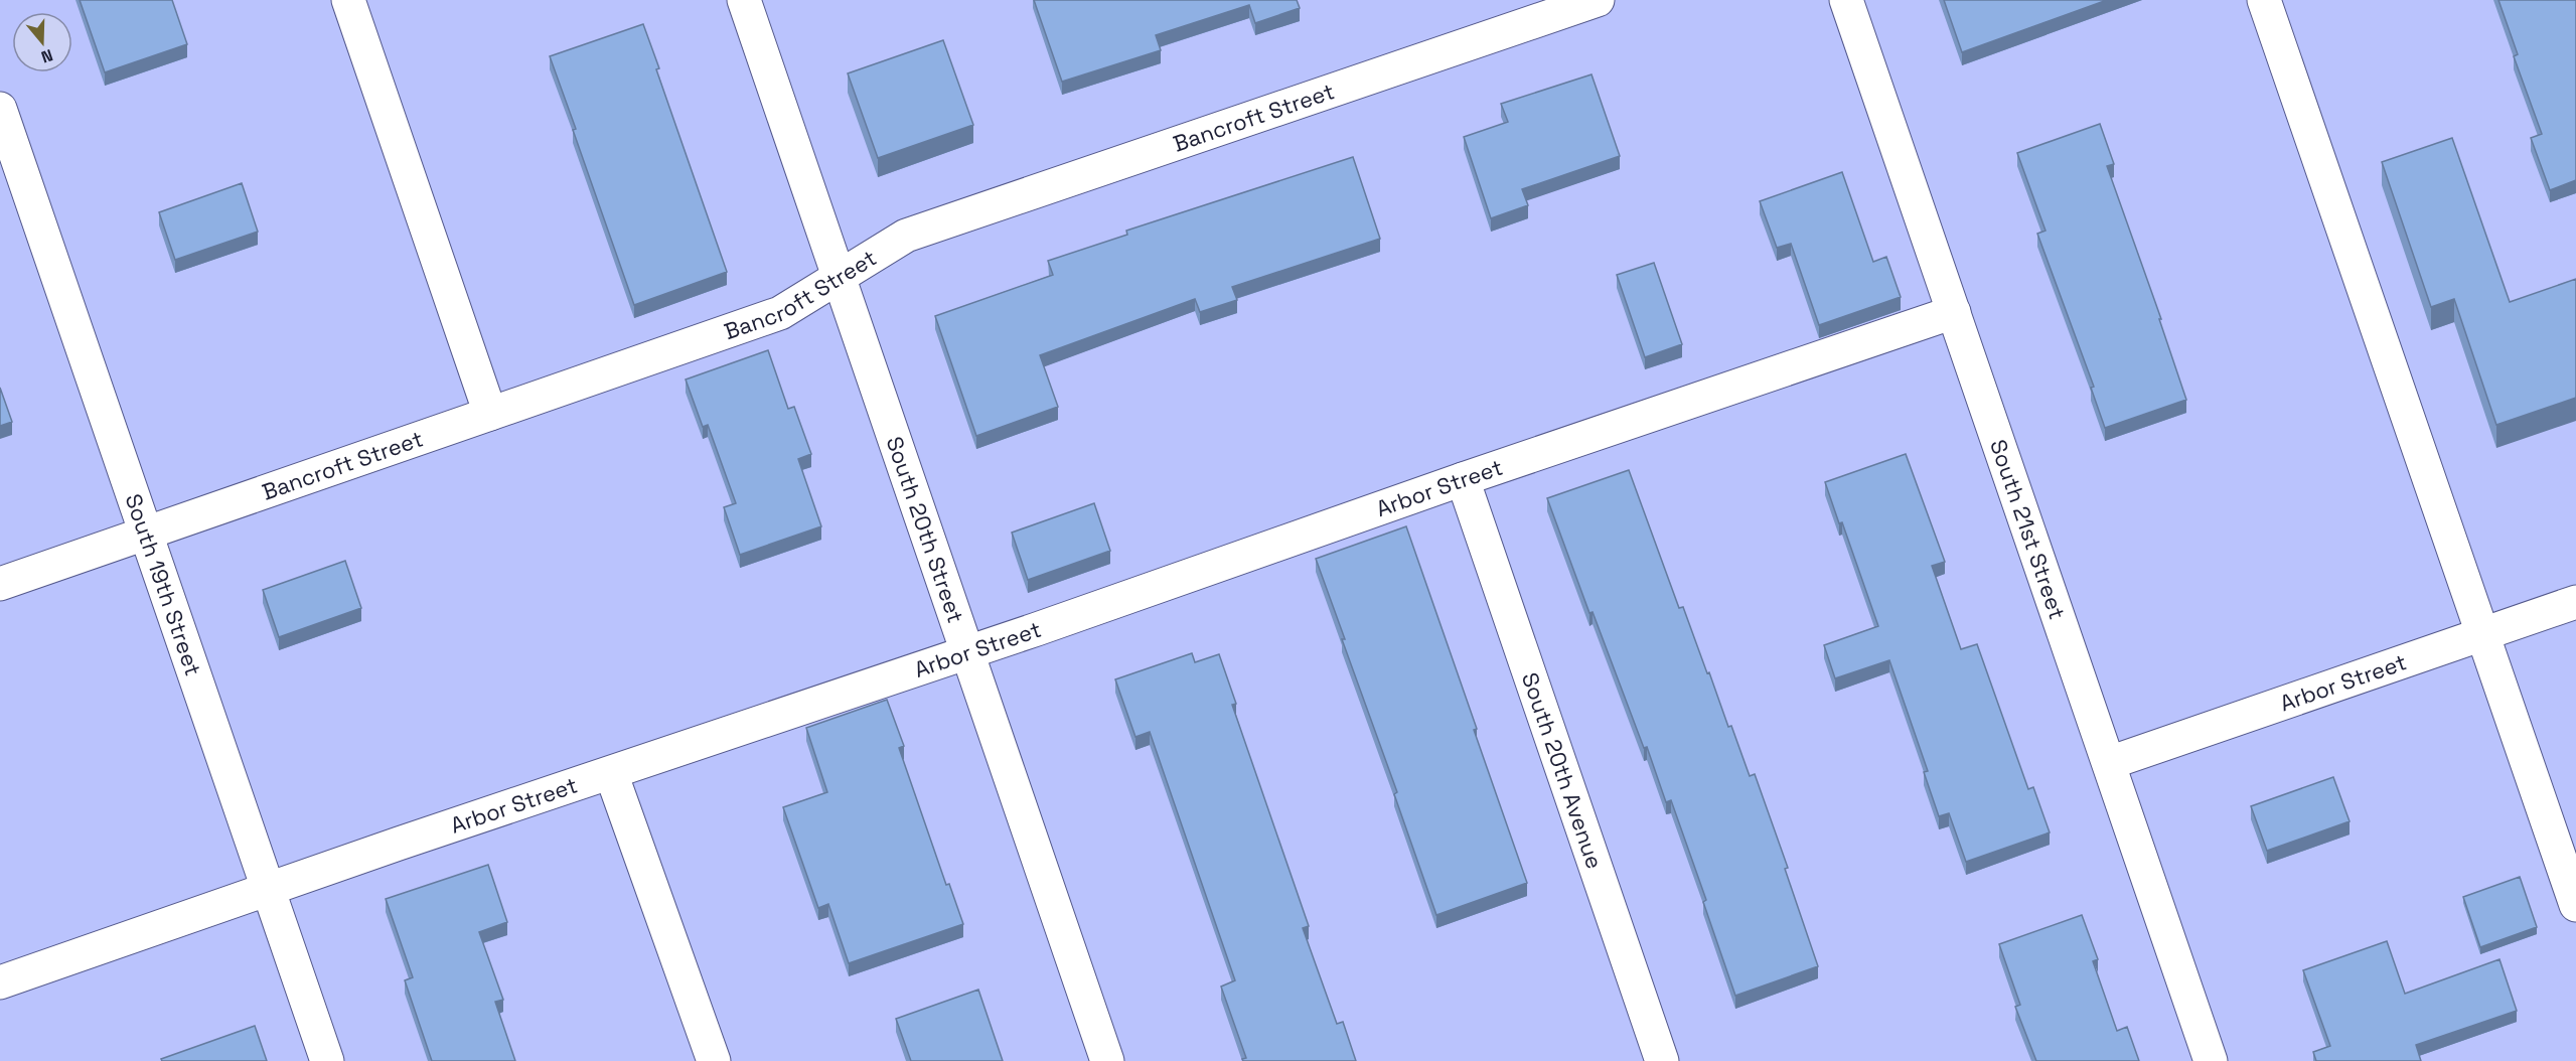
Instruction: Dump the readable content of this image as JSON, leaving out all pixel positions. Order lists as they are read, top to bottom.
{
  "streets": {
    "street": [
      "Bancroft Street",
      "Arbor Street",
      "South 20th Street",
      "South 21st Street",
      "South 19th Street",
      "South 20th Avenue"
    ]
  },
  "crossings": [
    ["Bancroft Street", "South 20th Street"],
    ["Bancroft Street", "South 19th Street"],
    ["Arbor Street", "South 20th Street"],
    ["Arbor Street", "South 21st Street"],
    ["Arbor Street", "South 19th Street"],
    ["Arbor Street", "South 20th Avenue"]
  ],
  "north": "bottom"
}
